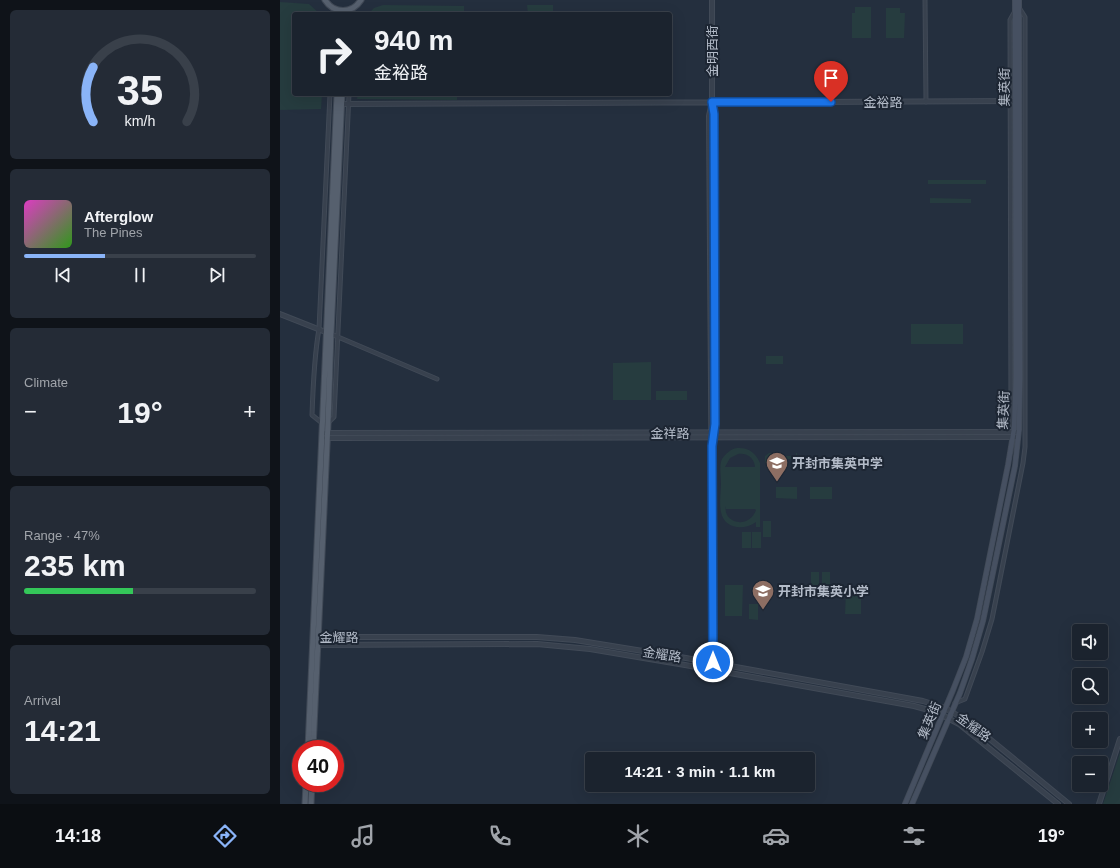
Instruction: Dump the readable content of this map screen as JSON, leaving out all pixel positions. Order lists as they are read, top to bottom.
{
  "streets": {
    "main road": ["集英街"],
    "street": [
      "金明西街",
      "金裕路",
      "金祥路",
      "金耀路"
    ]
  },
  "crossings": [
    ["金明西街", "金裕路"],
    ["金明西街", "金祥路"],
    ["金明西街", "金耀路"],
    ["集英街", "金裕路"],
    ["集英街", "金祥路"],
    ["集英街", "金耀路"]
  ],
  "places": {
    "school or university": ["开封市集英中学", "开封市集英小学"]
  },
  "page": {
    "turn": ["940 m", "金裕路"],
    "song": ["Afterglow", "The Pines"],
    "tile": [
      "Climate",
      ["Range · 47%", "235 km"],
      ["Arrival", "14:21"]
    ],
    "heat": ["−", "19°", "+"],
    "map_buttons": ["+", "−"],
    "limit": "40",
    "trip": "14:21 · 3 min · 1.1 km",
    "tabs": ["14:18", "19°"],
    "gauge": ["35", "km/h"]
  }
}
